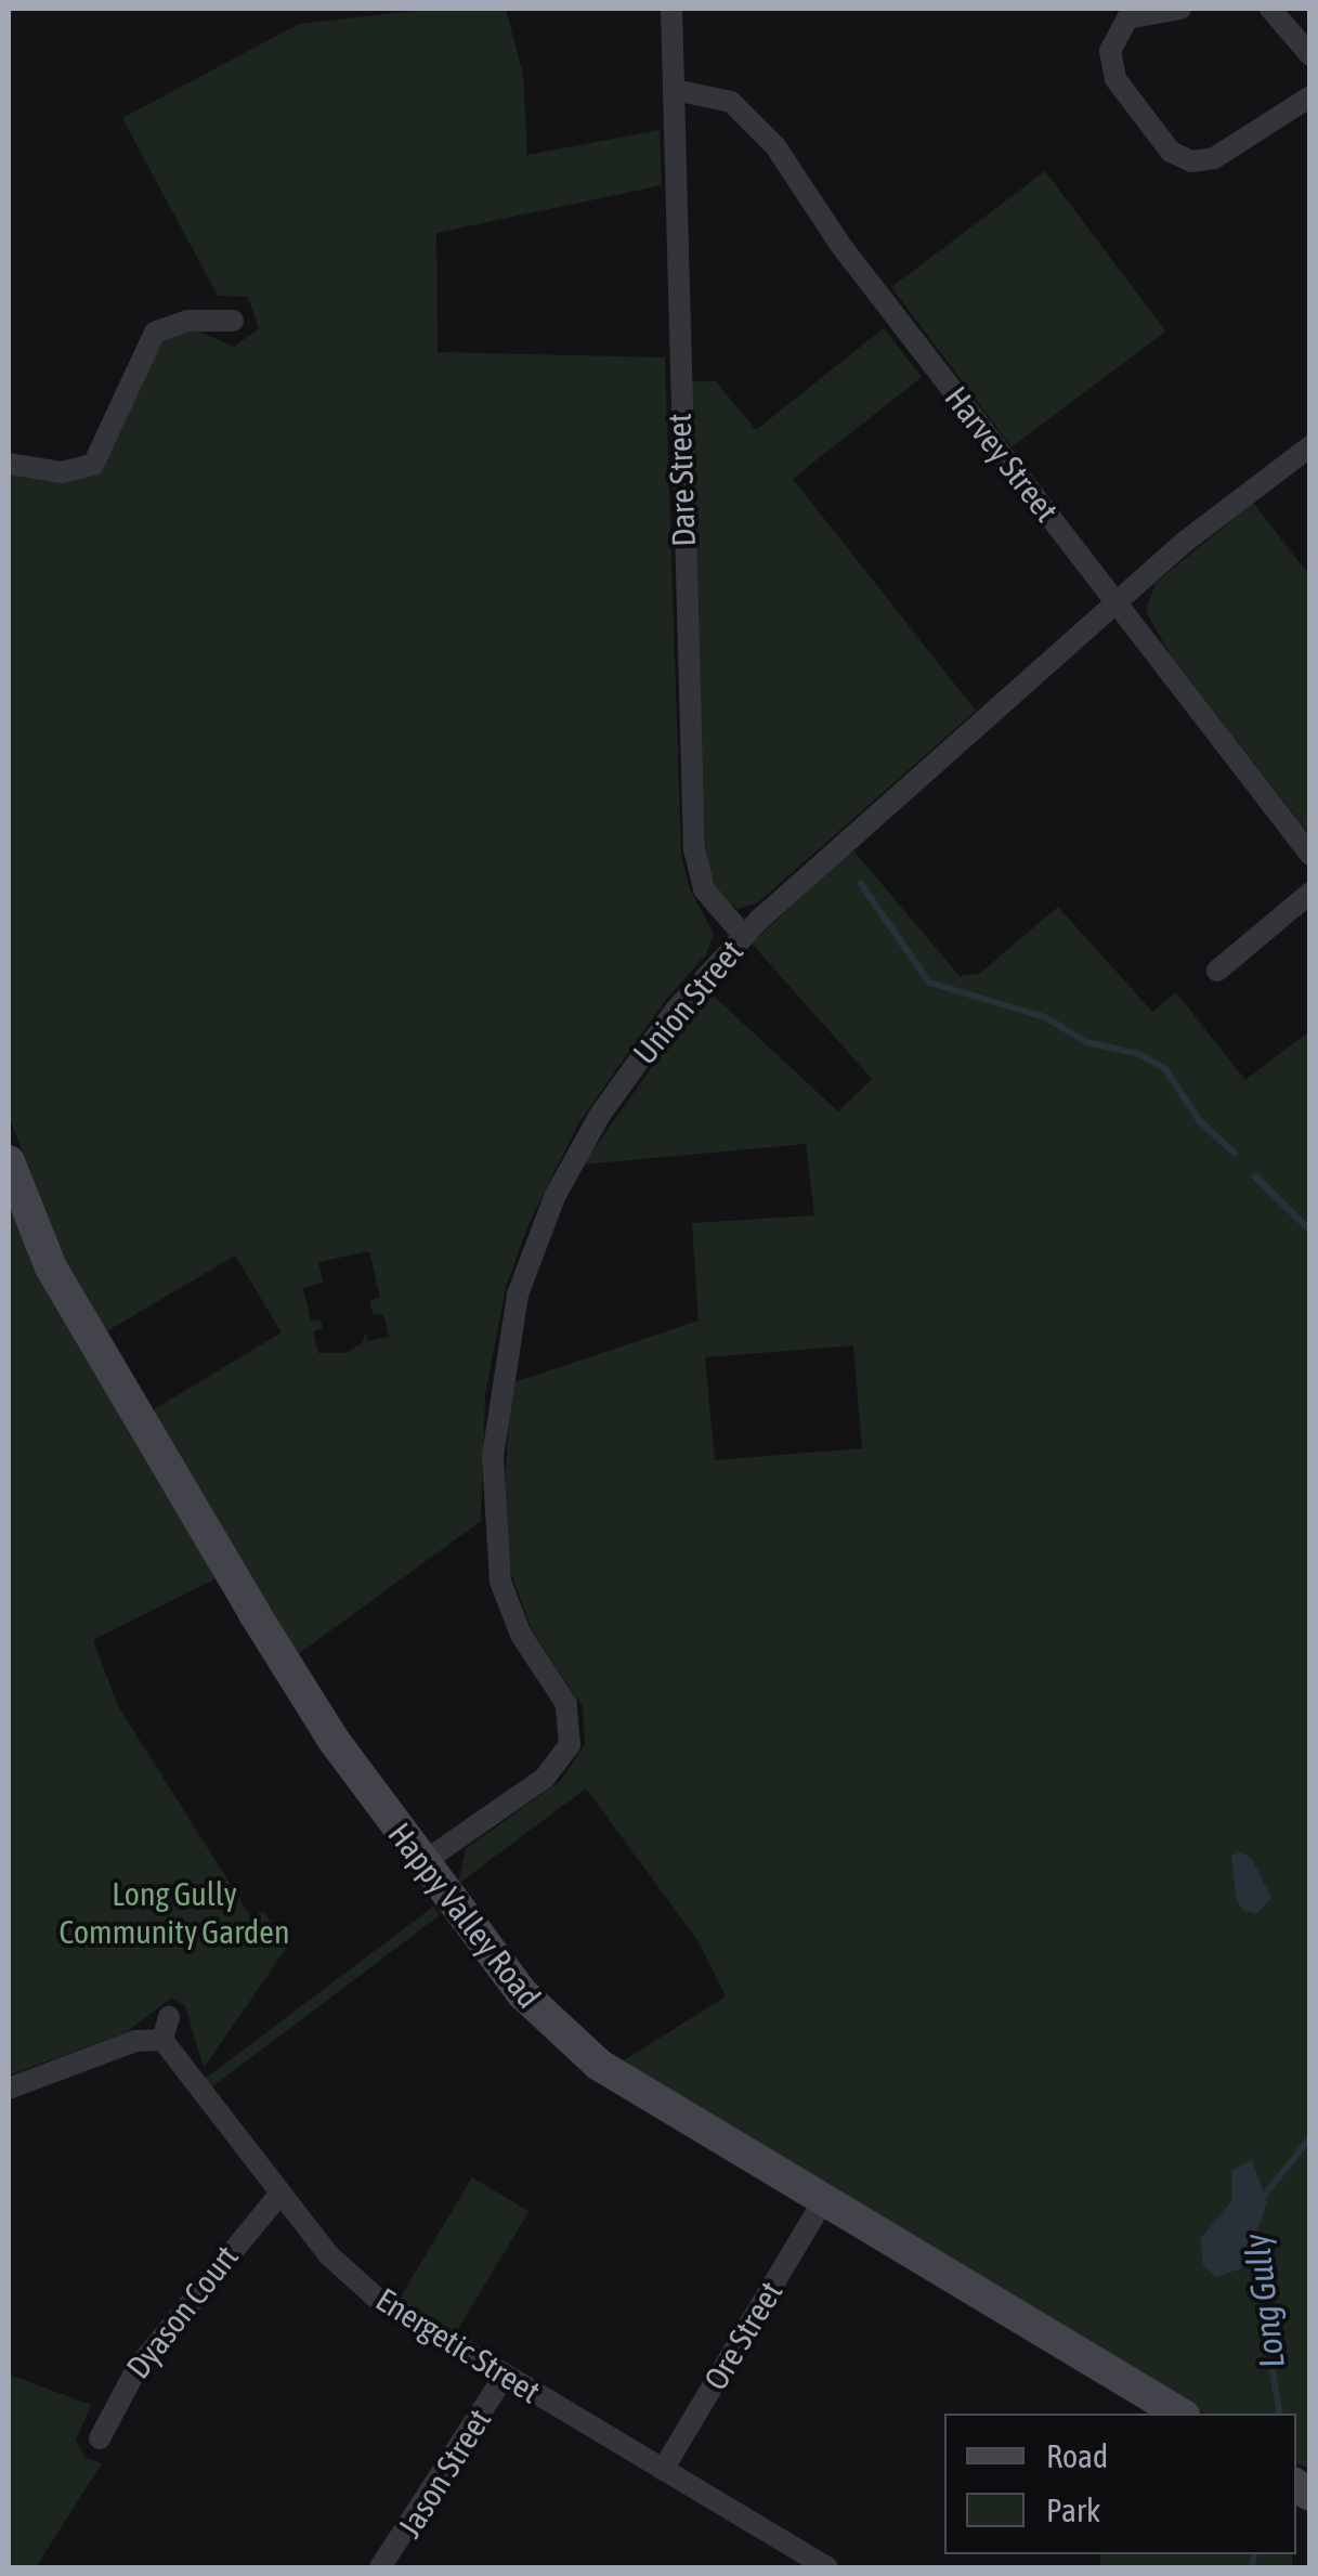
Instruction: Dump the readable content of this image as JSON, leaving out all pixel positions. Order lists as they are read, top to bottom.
{
  "streets": {
    "street": [
      "Harvey Street",
      "Dare Street",
      "Union Street",
      "Happy Valley Road",
      "Dyason Court",
      "Ore Street",
      "Energetic Street",
      "Jason Street"
    ]
  },
  "crossings": [
    ["Harvey Street", "Dare Street"],
    ["Harvey Street", "Union Street"],
    ["Dare Street", "Union Street"],
    ["Union Street", "Happy Valley Road"],
    ["Happy Valley Road", "Ore Street"],
    ["Dyason Court", "Energetic Street"],
    ["Ore Street", "Energetic Street"],
    ["Energetic Street", "Jason Street"]
  ],
  "water": ["Long Gully"],
  "parks": ["Long Gully Community Garden"],
  "legend": ["Road", "Park"]
}
